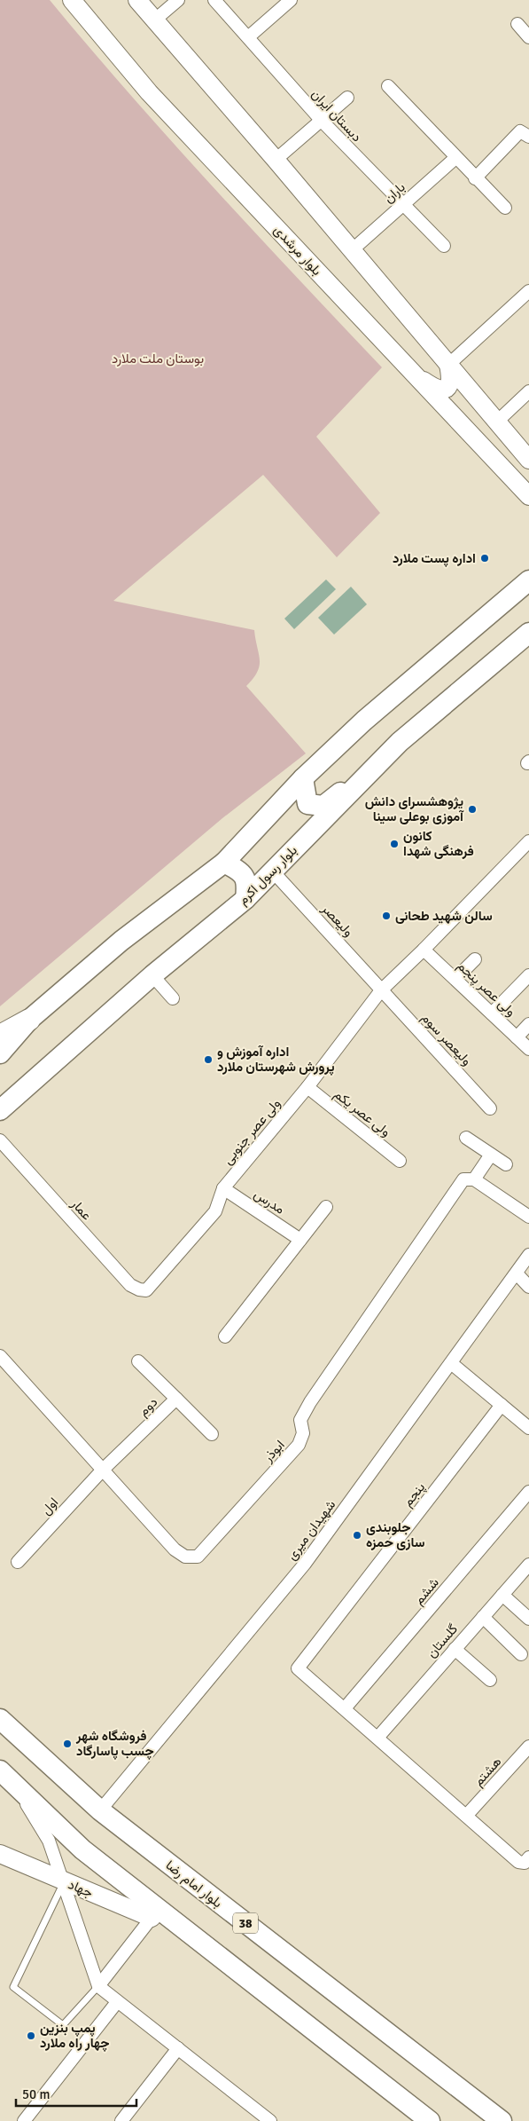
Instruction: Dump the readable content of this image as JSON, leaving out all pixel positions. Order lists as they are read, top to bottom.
{
  "streets": {
    "main road": [
      "بلوار مرشدی",
      "بلوار رسول اکرم",
      "بلوار امام رضا",
      "جهاد",
      "38"
    ],
    "street": [
      "دبستان ایران",
      "باران",
      "ولیعصر",
      "ولی عصر پنجم",
      "ولیعصر سوم",
      "ولی عصر یکم",
      "ولی عصر جنوبی",
      "مدرس",
      "عمار",
      "دوم",
      "ابوذر",
      "پنجم",
      "اول",
      "شهیدان میری",
      "ششم",
      "گلستان",
      "هشتم"
    ]
  },
  "crossings": [
    ["دبستان ایران", "باران"],
    ["بلوار رسول اکرم", "ولیعصر"],
    ["ولیعصر", "ولیعصر سوم"],
    ["ولیعصر", "ولی عصر جنوبی"],
    ["ولی عصر پنجم", "ولی عصر جنوبی"],
    ["ولیعصر سوم", "ولی عصر جنوبی"],
    ["ولی عصر یکم", "ولی عصر جنوبی"],
    ["ولی عصر جنوبی", "مدرس"],
    ["ولی عصر جنوبی", "عمار"],
    ["دوم", "ابوذر"],
    ["دوم", "اول"],
    ["ابوذر", "اول"],
    ["پنجم", "ششم"],
    ["شهیدان میری", "بلوار امام رضا"]
  ],
  "parks": ["بوستان ملت ملارد"],
  "places": [
    "اداره پست ملارد",
    "پژوهشسرای دانش آموزی بوعلی سینا",
    "کانون فرهنگی شهدا",
    "سالن شهید طحانی",
    "اداره آموزش و پرورش شهرستان ملارد",
    "جلوبندی سازی حمزه",
    "فروشگاه شهر چسب پاسارگاد",
    "پمپ بنزین چهار راه ملارد"
  ],
  "scale_bar": "50 m"
}
